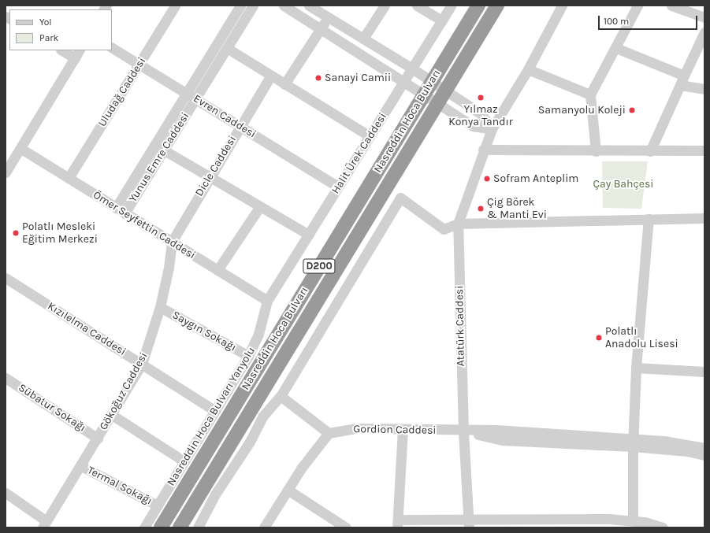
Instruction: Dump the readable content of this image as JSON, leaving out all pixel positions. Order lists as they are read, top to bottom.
{
  "streets": {
    "highway": ["Nasreddin Hoca Bulvarı", "D200"],
    "street": [
      "Uludağ Caddesi",
      "Evren Caddesi",
      "Halit Ürek Caddesi",
      "Yunus Emre Caddesi",
      "Dicle Caddesi",
      "Ömer Seyfettin Caddesi",
      "Atatürk Caddesi",
      "Kızılelma Caddesi",
      "Saygın Sokağı",
      "Gökoğuz Caddesi",
      "Sübatur Sokağı",
      "Nasreddin Hoca Bulvarı Yanyolu",
      "Gordion Caddesi",
      "Termal Sokağı"
    ]
  },
  "crossings": [
    ["Uludağ Caddesi", "Evren Caddesi"],
    ["Uludağ Caddesi", "Ömer Seyfettin Caddesi"],
    ["Evren Caddesi", "Halit Ürek Caddesi"],
    ["Evren Caddesi", "Yunus Emre Caddesi"],
    ["Evren Caddesi", "Dicle Caddesi"],
    ["Halit Ürek Caddesi", "Ömer Seyfettin Caddesi"],
    ["Halit Ürek Caddesi", "Nasreddin Hoca Bulvarı Yanyolu"],
    ["Yunus Emre Caddesi", "Ömer Seyfettin Caddesi"],
    ["Dicle Caddesi", "Ömer Seyfettin Caddesi"],
    ["Dicle Caddesi", "Gökoğuz Caddesi"],
    ["Ömer Seyfettin Caddesi", "Gökoğuz Caddesi"],
    ["Ömer Seyfettin Caddesi", "Nasreddin Hoca Bulvarı Yanyolu"],
    ["Atatürk Caddesi", "Gordion Caddesi"],
    ["Kızılelma Caddesi", "Gökoğuz Caddesi"],
    ["Kızılelma Caddesi", "Nasreddin Hoca Bulvarı Yanyolu"],
    ["Saygın Sokağı", "Gökoğuz Caddesi"],
    ["Saygın Sokağı", "Nasreddin Hoca Bulvarı Yanyolu"],
    ["Gökoğuz Caddesi", "Sübatur Sokağı"],
    ["Gökoğuz Caddesi", "Termal Sokağı"],
    ["Nasreddin Hoca Bulvarı Yanyolu", "Termal Sokağı"]
  ],
  "parks": ["Çay Bahçesi"],
  "places": [
    "Sanayi Camii",
    "Yılmaz Konya Tandır",
    "Samanyolu Koleji",
    "Sofram Anteplim",
    "Çig Börek & Manti Evi",
    "Polatlı Mesleki Eğitim Merkezi",
    "Polatlı Anadolu Lisesi"
  ],
  "legend": ["Yol", "Park"],
  "scale_bar": "100 m"
}
